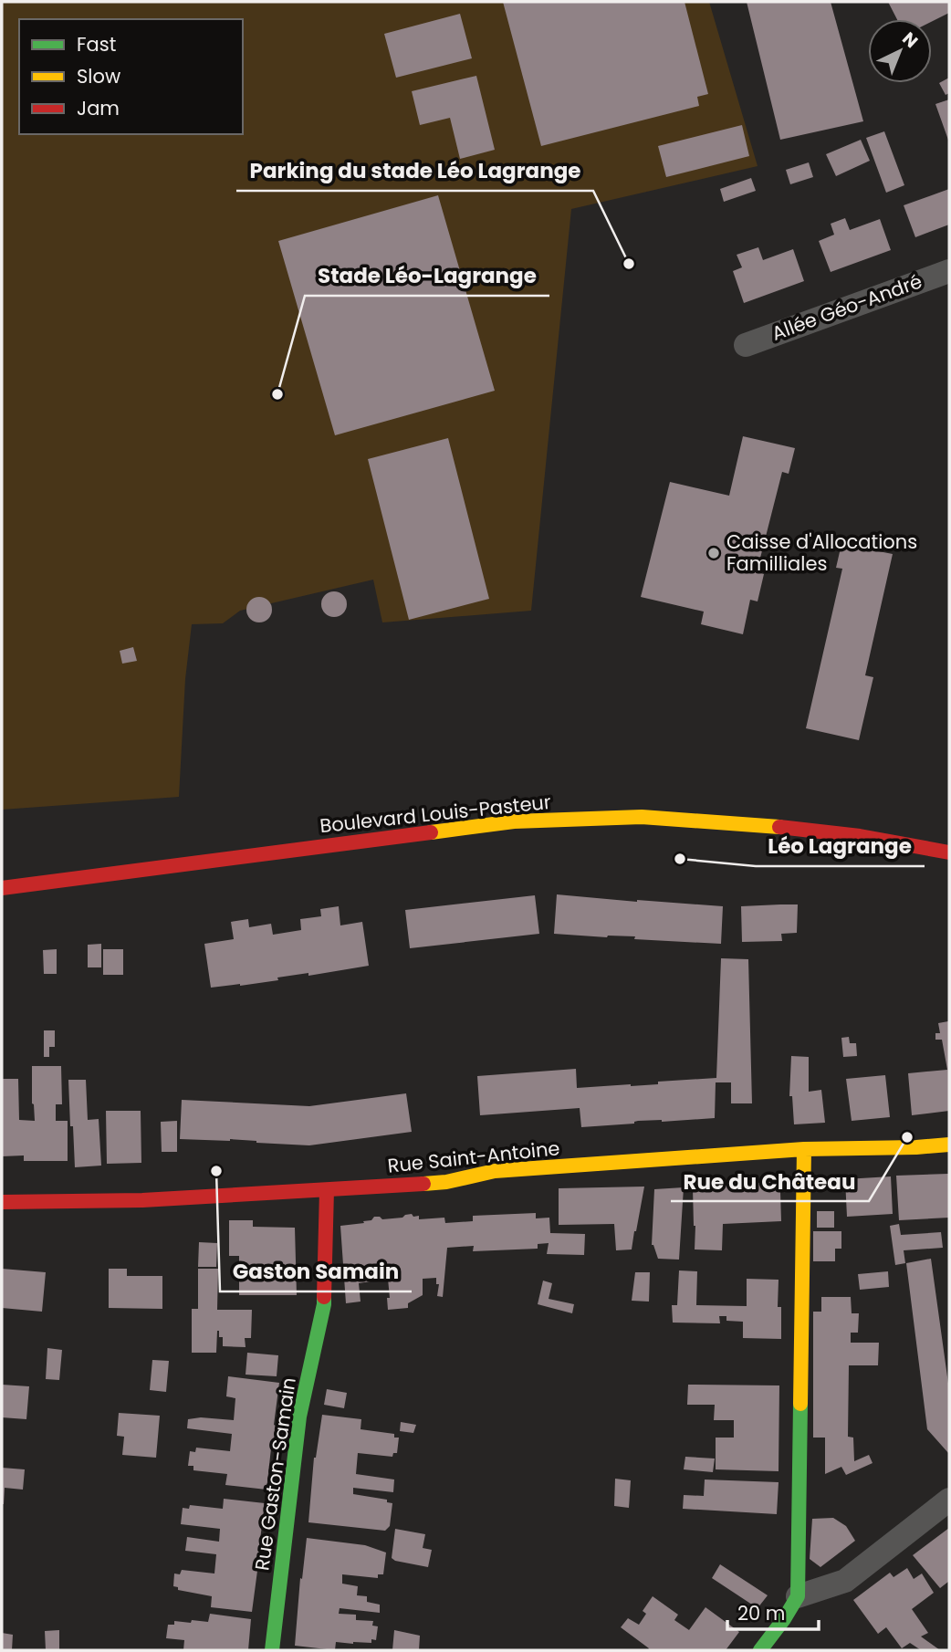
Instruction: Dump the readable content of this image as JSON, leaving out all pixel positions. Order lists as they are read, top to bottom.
{
  "streets": {
    "street": [
      "Allée Géo-André",
      "Boulevard Louis-Pasteur",
      "Rue Saint-Antoine",
      "Rue Gaston-Samain"
    ]
  },
  "crossings": [
    ["Rue Saint-Antoine", "Rue Gaston-Samain"]
  ],
  "places": [
    "Parking du stade Léo Lagrange",
    "Stade Léo-Lagrange",
    "Caisse d'Allocations Familliales",
    "Léo Lagrange",
    "Rue du Château",
    "Gaston Samain"
  ],
  "legend": ["Fast", "Slow", "Jam"],
  "scale_bar": "20 m",
  "north": "top right"
}
